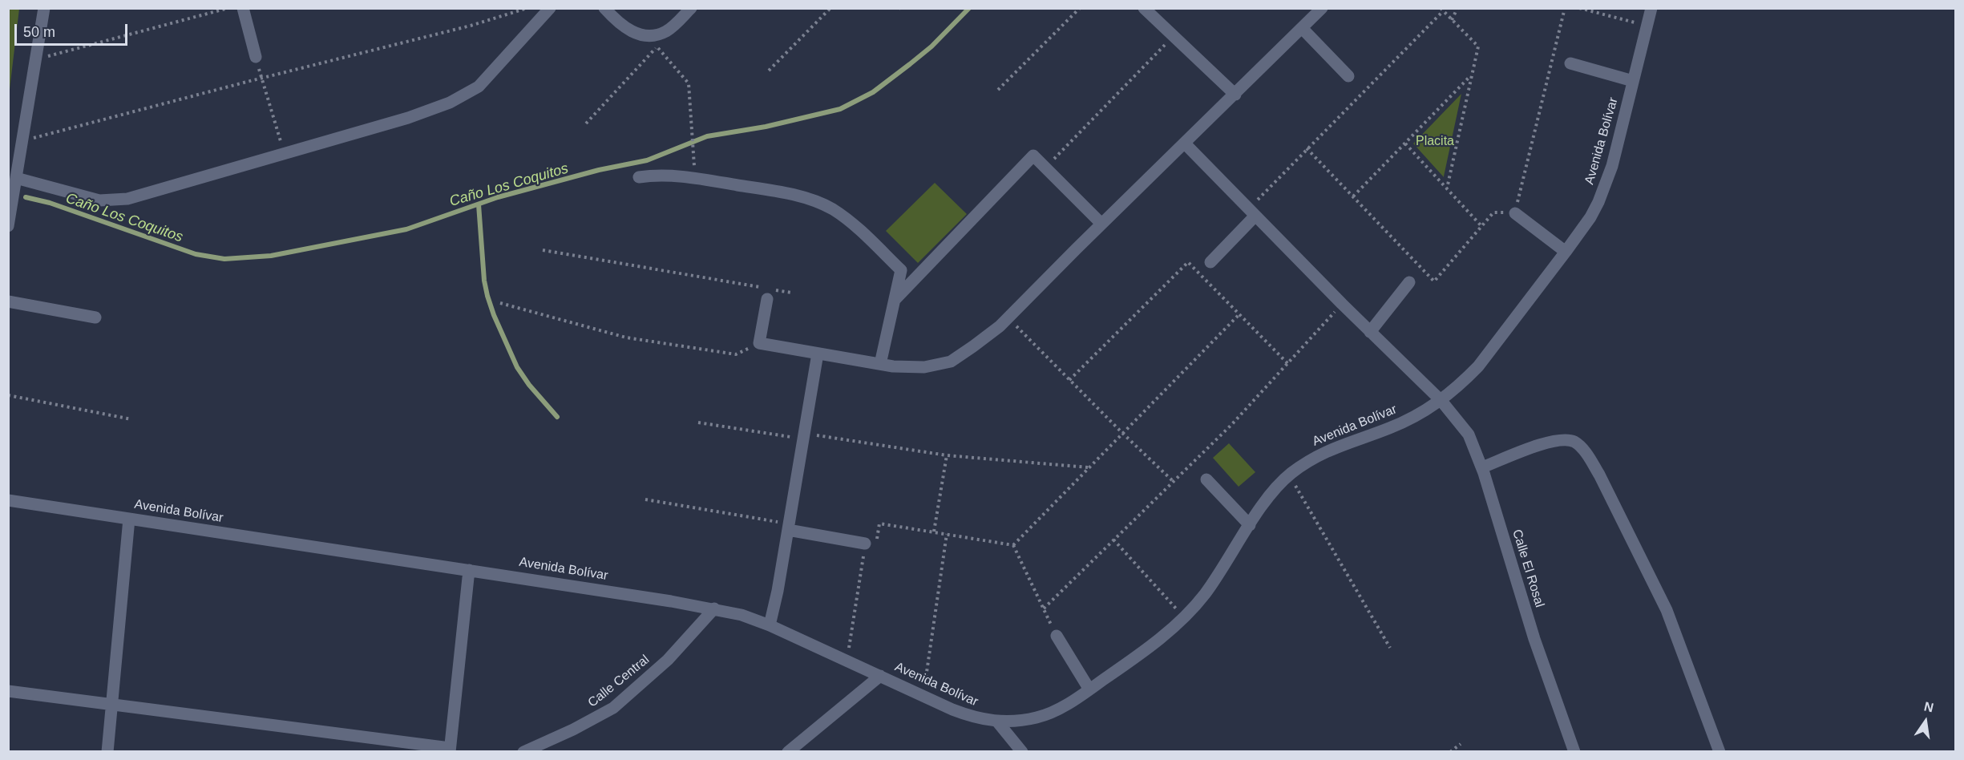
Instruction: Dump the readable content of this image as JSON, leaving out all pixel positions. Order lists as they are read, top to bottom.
{
  "streets": {
    "street": ["Avenida Bolívar", "Calle El Rosal", "Calle Central"]
  },
  "crossings": [
    ["Avenida Bolívar", "Calle El Rosal"],
    ["Avenida Bolívar", "Calle Central"]
  ],
  "water": ["Caño Los Coquitos"],
  "parks": ["Placita"],
  "scale_bar": "50 m",
  "north": "top"
}
